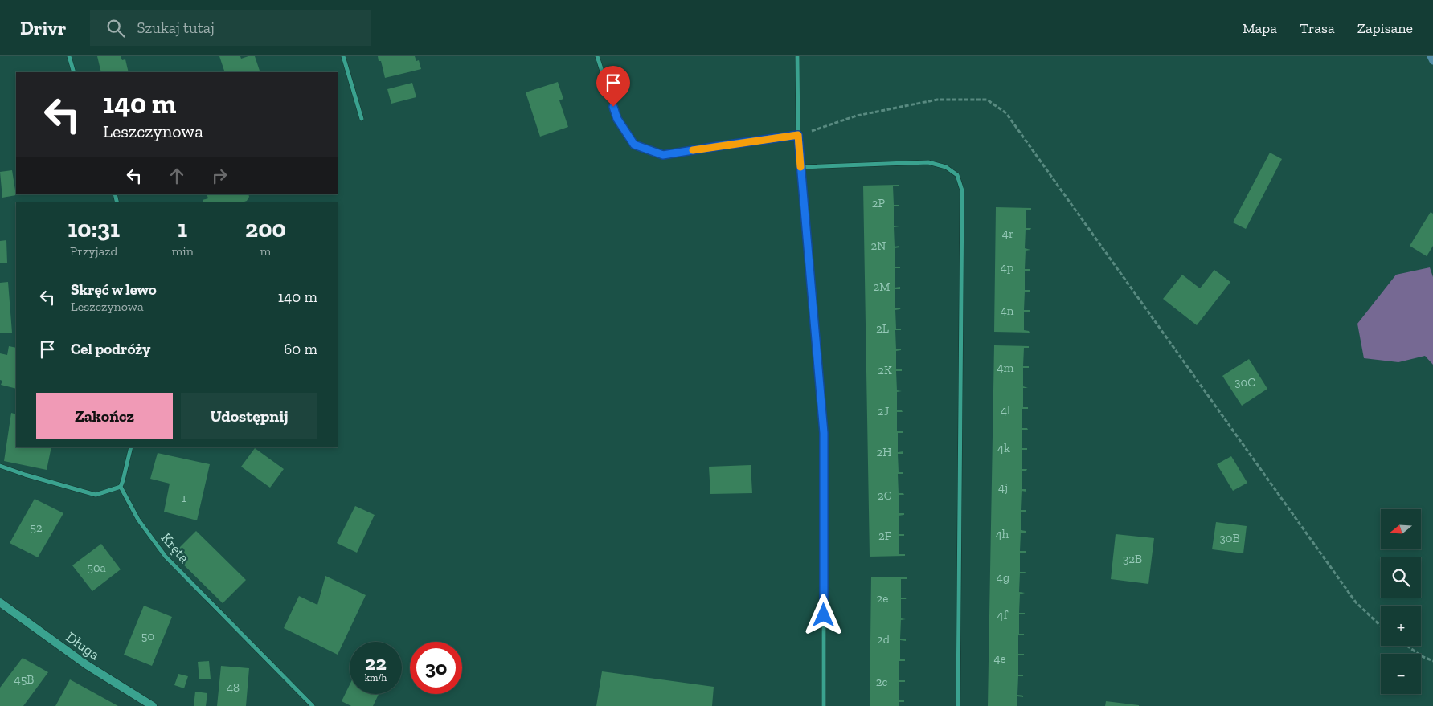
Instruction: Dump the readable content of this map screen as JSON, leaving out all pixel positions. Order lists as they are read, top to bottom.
{
  "streets": {
    "street": ["Kręta", "Długa"]
  },
  "house_numbers": [
    "2P",
    "4r",
    "2N",
    "4p",
    "2M",
    "4n",
    "2L",
    "4m",
    "2K",
    "30C",
    "4l",
    "2J",
    "4k",
    "2H",
    "4j",
    "2G",
    "1",
    "52",
    "4h",
    "2F",
    "30B",
    "32B",
    "50a",
    "4g",
    "2e",
    "4f",
    "50",
    "2d",
    "4e",
    "45B",
    "2c",
    "48"
  ],
  "north": "left",
  "page": {
    "header": "Drivr",
    "search": "Szukaj tutaj",
    "nav": ["Mapa", "Trasa", "Zapisane"],
    "turn": ["140 m", "Leszczynowa"],
    "eta": [
      "10:31",
      "Przyjazd",
      "1",
      "min",
      "200",
      "m"
    ],
    "list": [
      {
        "name": "Skręć w lewo",
        "note": "Leszczynowa",
        "value": "140 m"
      },
      {
        "name": "Cel podróży",
        "value": "60 m"
      }
    ],
    "buttons": ["Zakończ", "Udostępnij"],
    "map_buttons": ["+", "−"],
    "speed": "22 km/h",
    "limit": "30"
  }
}
